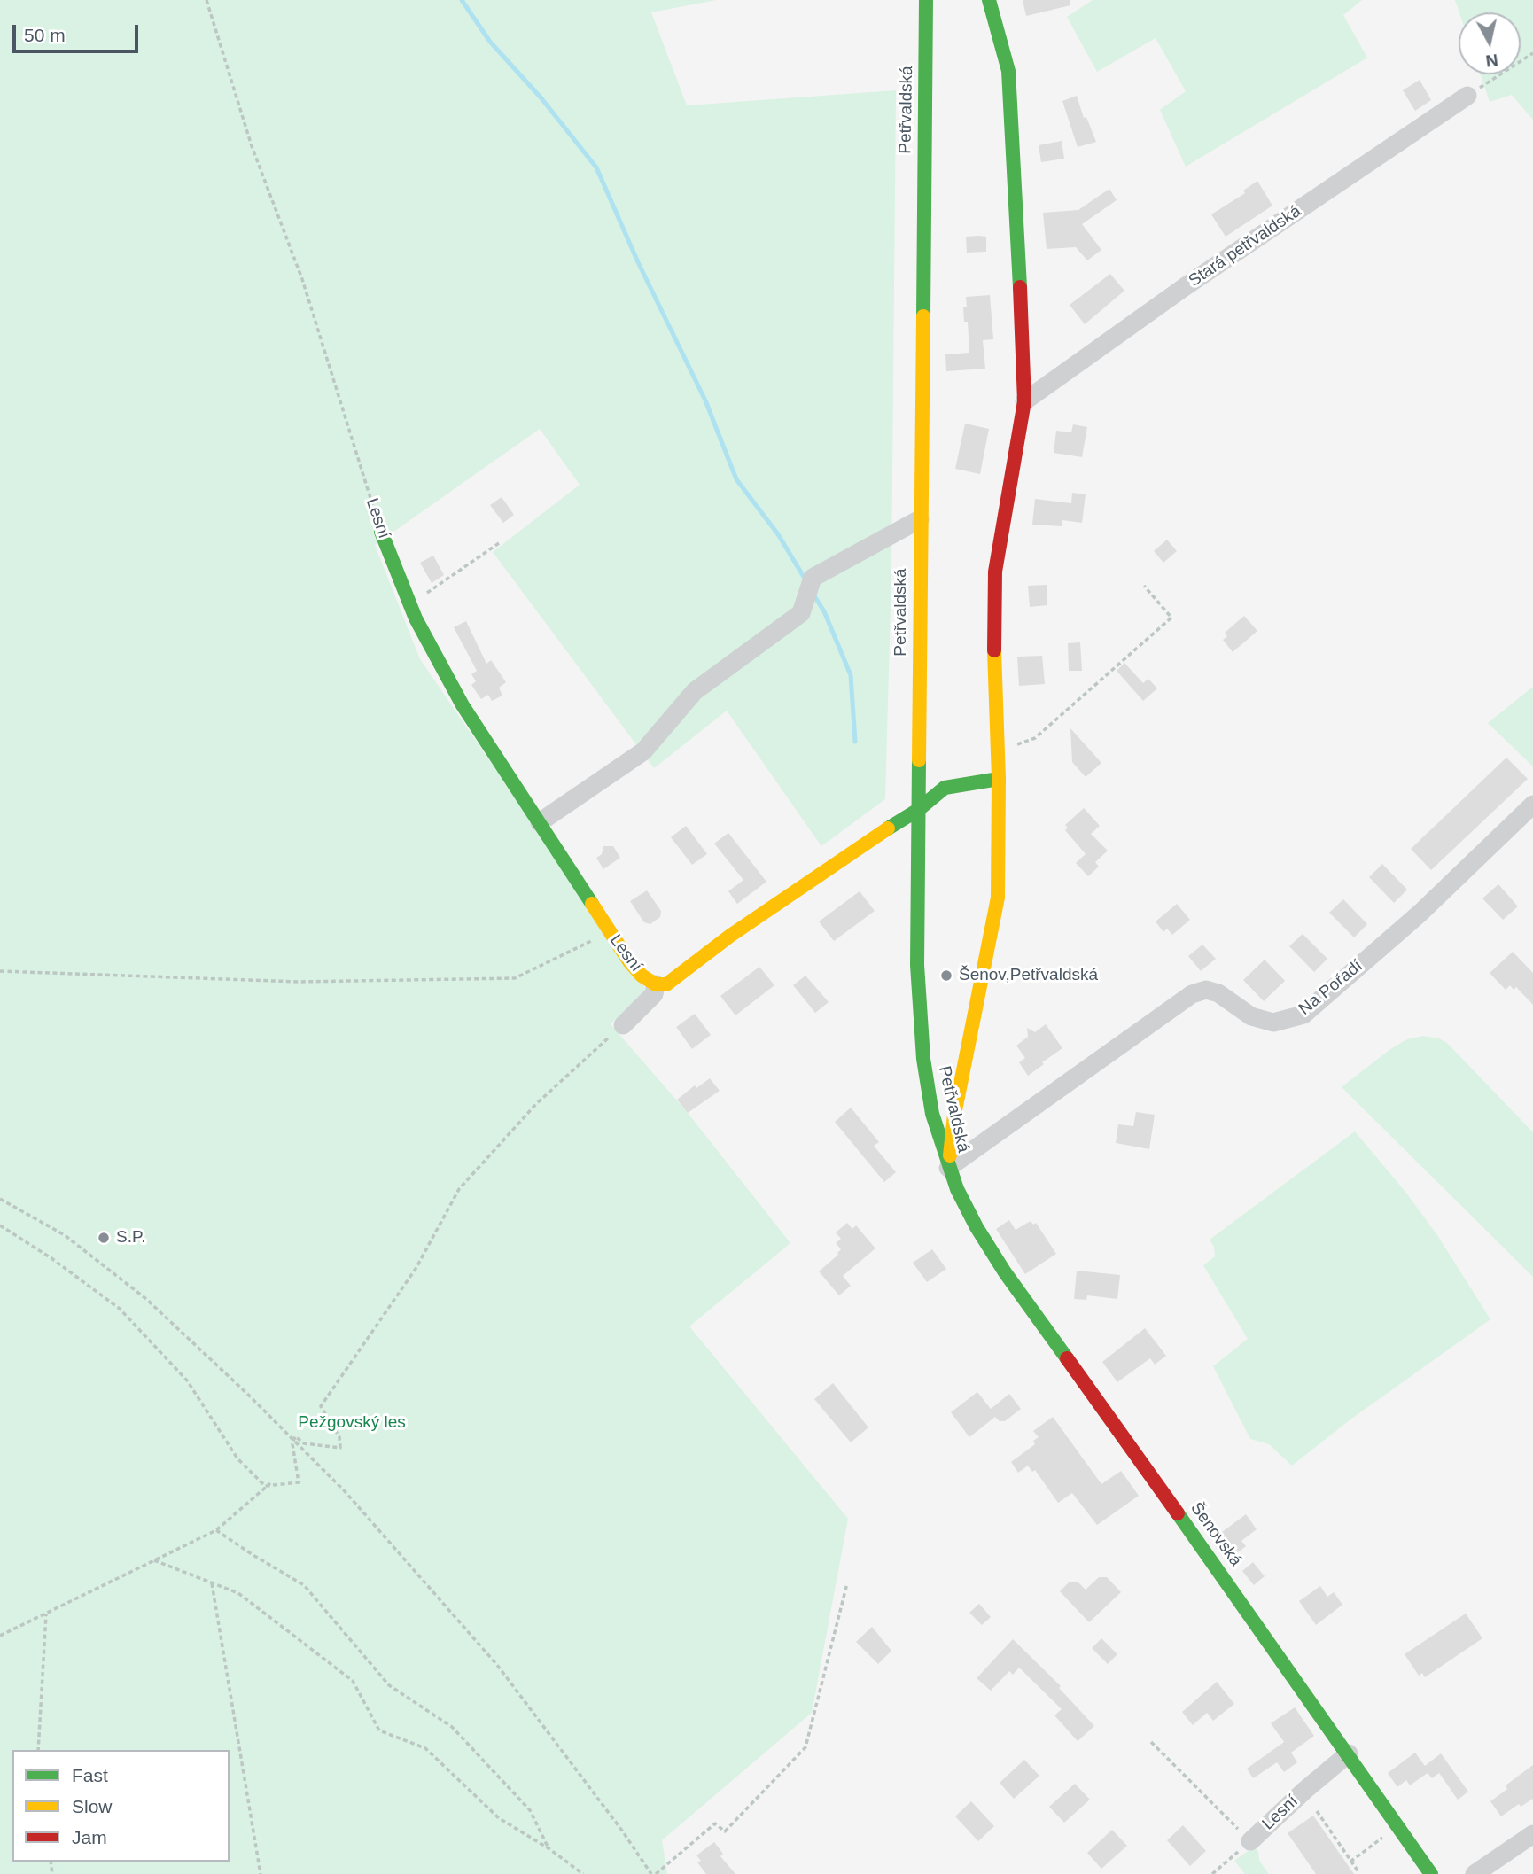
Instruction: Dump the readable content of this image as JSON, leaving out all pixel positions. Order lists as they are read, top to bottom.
{
  "streets": {
    "street": [
      "Petřvaldská",
      "Stará petřvaldská",
      "Lesní",
      "Na Pořadí",
      "Šenovská"
    ]
  },
  "crossings": [
    ["Petřvaldská", "Lesní"],
    ["Petřvaldská", "Na Pořadí"],
    ["Petřvaldská", "Šenovská"],
    ["Lesní", "Šenovská"]
  ],
  "parks": ["Pežgovský les"],
  "places": ["Šenov,Petřvaldská", "S.P."],
  "legend": ["Fast", "Slow", "Jam"],
  "scale_bar": "50 m",
  "north": "bottom"
}
